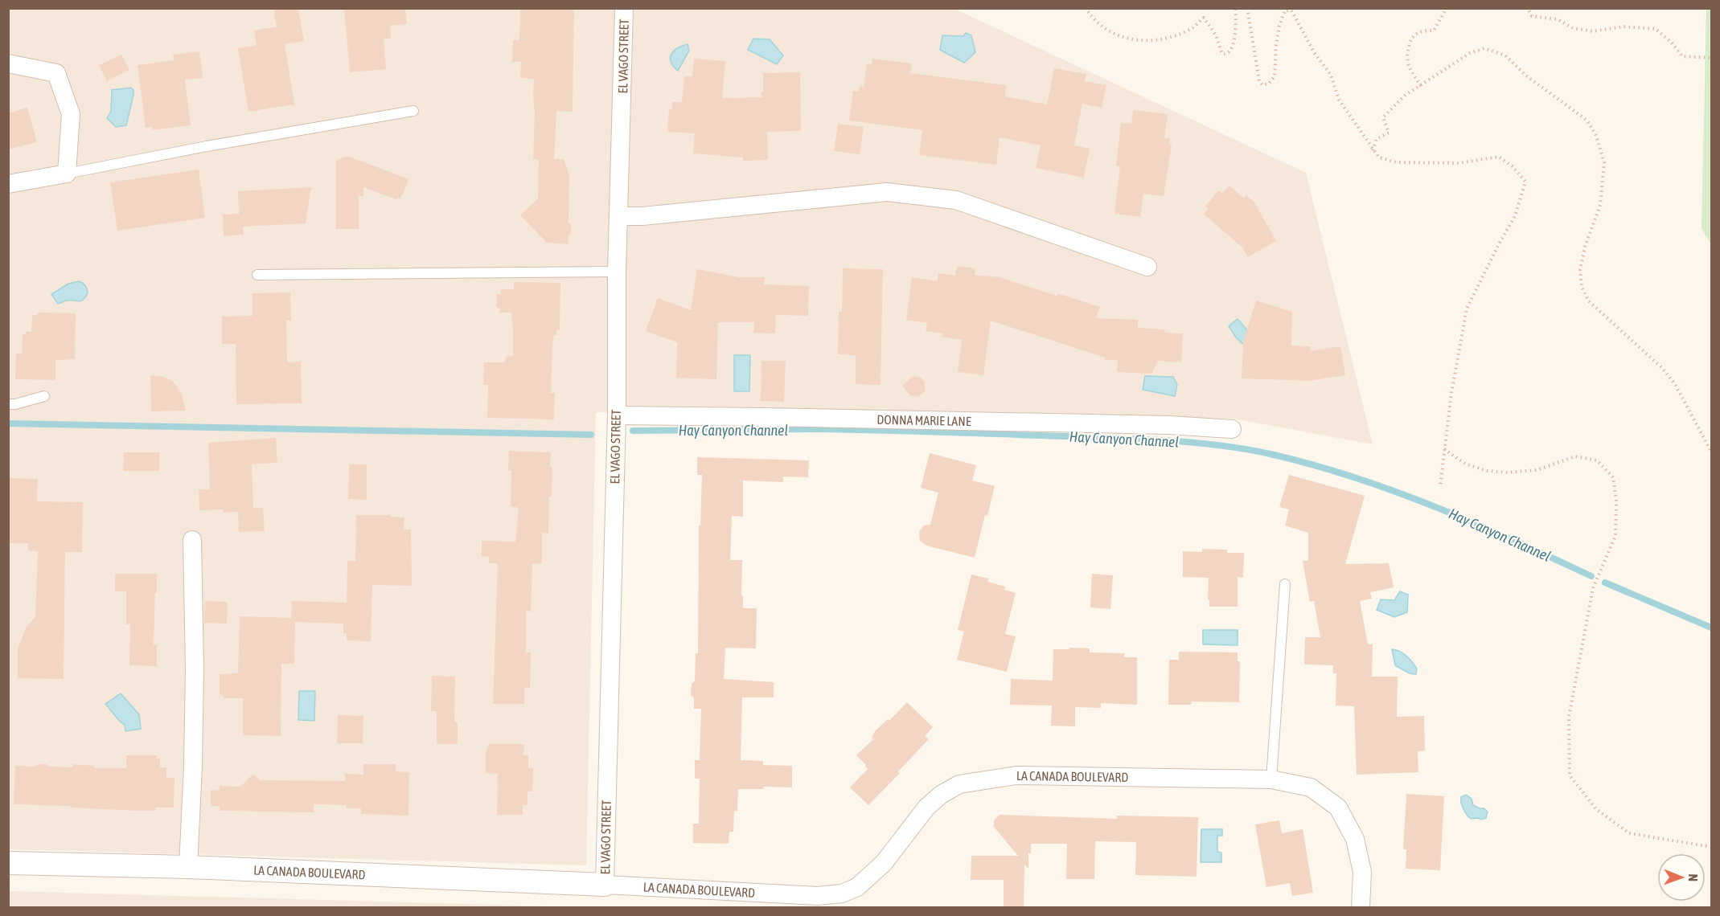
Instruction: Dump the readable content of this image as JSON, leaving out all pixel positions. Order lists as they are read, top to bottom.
{
  "streets": {
    "street": ["EL VAGO STREET", "DONNA MARIE LANE", "LA CANADA BOULEVARD"]
  },
  "crossings": [
    ["EL VAGO STREET", "DONNA MARIE LANE"],
    ["EL VAGO STREET", "LA CANADA BOULEVARD"]
  ],
  "water": ["Hay Canyon Channel"],
  "north": "right"
}
